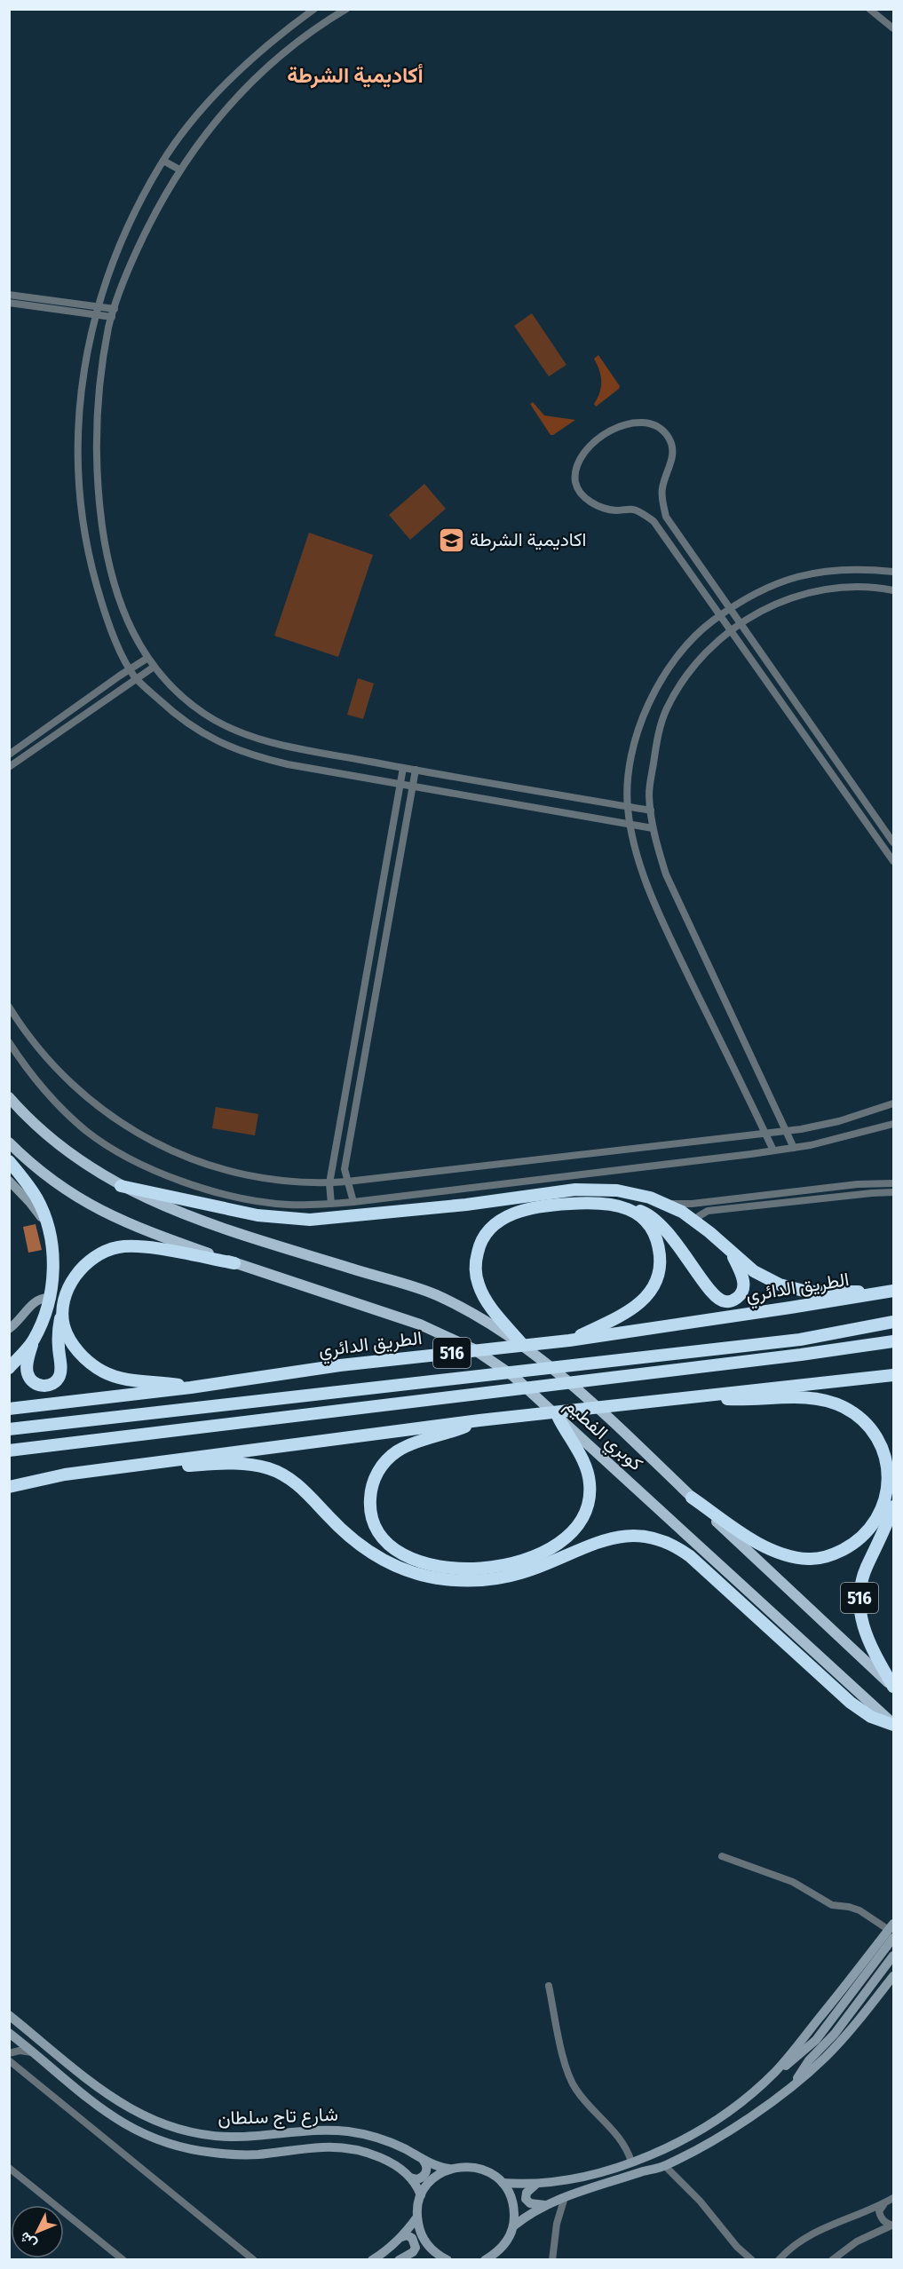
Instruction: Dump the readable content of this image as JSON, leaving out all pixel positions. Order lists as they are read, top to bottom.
{
  "streets": {
    "highway": ["الطريق الدائري", "516"],
    "main road": ["كوبري الفطيم", "شارع تاج سلطان"]
  },
  "crossings": [
    ["الطريق الدائري", "516"],
    ["516", "كوبري الفطيم"]
  ],
  "districts": ["أكاديمية الشرطة"],
  "places": {
    "school or university": ["اكاديمية الشرطة"]
  },
  "north": "bottom left"
}
